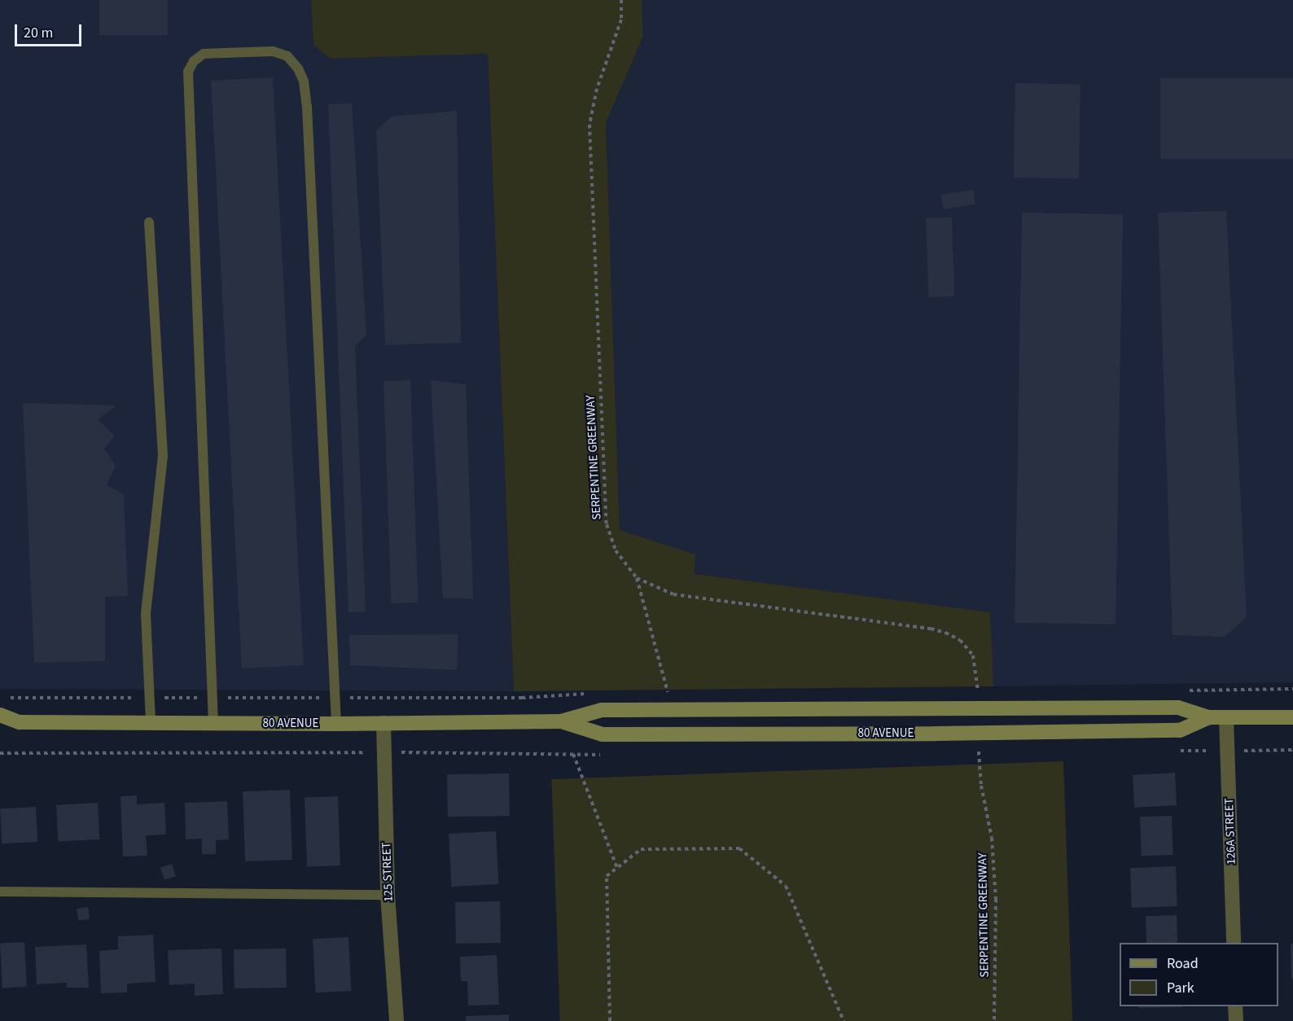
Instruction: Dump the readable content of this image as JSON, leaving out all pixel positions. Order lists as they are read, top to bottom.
{
  "streets": {
    "main road": ["80 AVENUE"],
    "street": ["126A STREET", "125 STREET"],
    "path": ["SERPENTINE GREENWAY"]
  },
  "crossings": [
    ["80 AVENUE", "126A STREET"],
    ["80 AVENUE", "125 STREET"]
  ],
  "legend": ["Road", "Park"],
  "scale_bar": "20 m"
}
